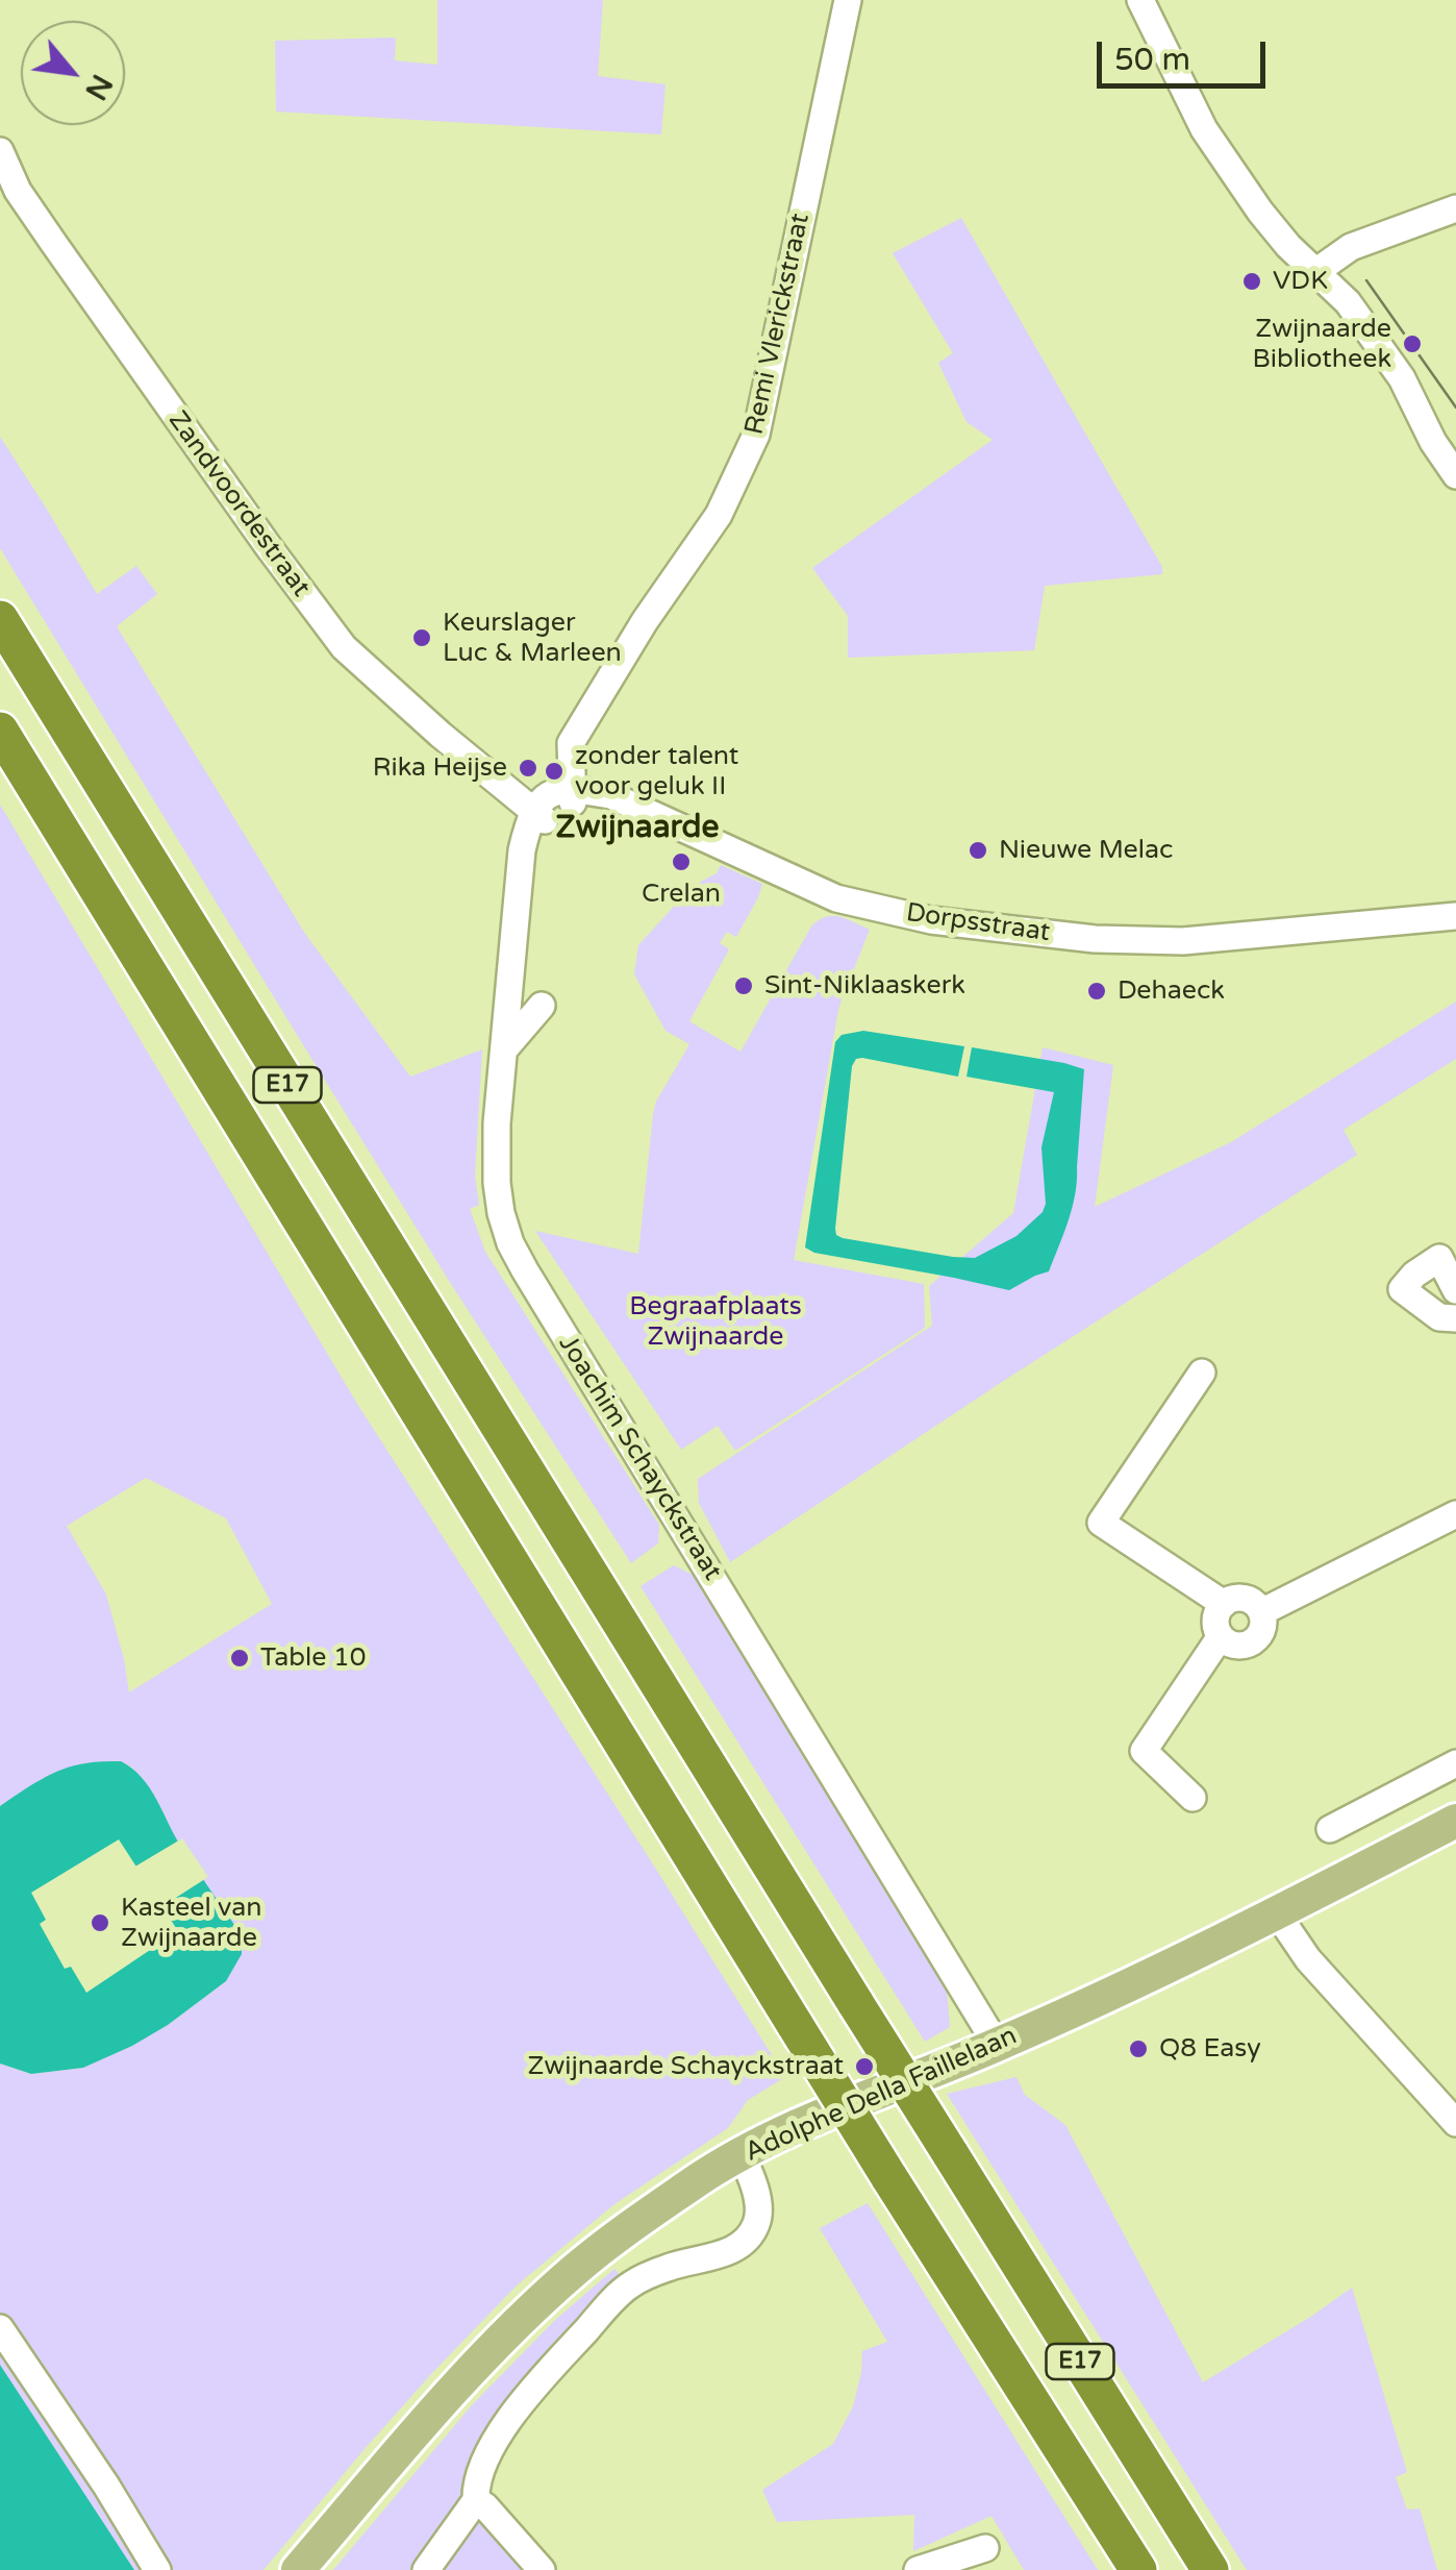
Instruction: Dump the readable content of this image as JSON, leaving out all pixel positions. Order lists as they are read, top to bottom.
{
  "streets": {
    "highway": ["E17"],
    "main road": ["Adolphe Della Faillelaan"],
    "street": [
      "Remi Vlerickstraat",
      "Zandvoordestraat",
      "Dorpsstraat",
      "Joachim Schayckstraat"
    ]
  },
  "crossings": [
    ["Remi Vlerickstraat", "Dorpsstraat"],
    ["Zandvoordestraat", "Joachim Schayckstraat"],
    ["Joachim Schayckstraat", "Adolphe Della Faillelaan"]
  ],
  "districts": ["Zwijnaarde"],
  "parks": ["Begraafplaats Zwijnaarde"],
  "places": [
    "VDK",
    "Zwijnaarde Bibliotheek",
    "Keurslager Luc & Marleen",
    "Rika Heijse",
    "zonder talent voor geluk II",
    "Nieuwe Melac",
    "Crelan",
    "Sint-Niklaaskerk",
    "Dehaeck",
    "Table 10",
    "Kasteel van Zwijnaarde",
    "Q8 Easy",
    "Zwijnaarde Schayckstraat"
  ],
  "scale_bar": "50 m",
  "north": "bottom right"
}
